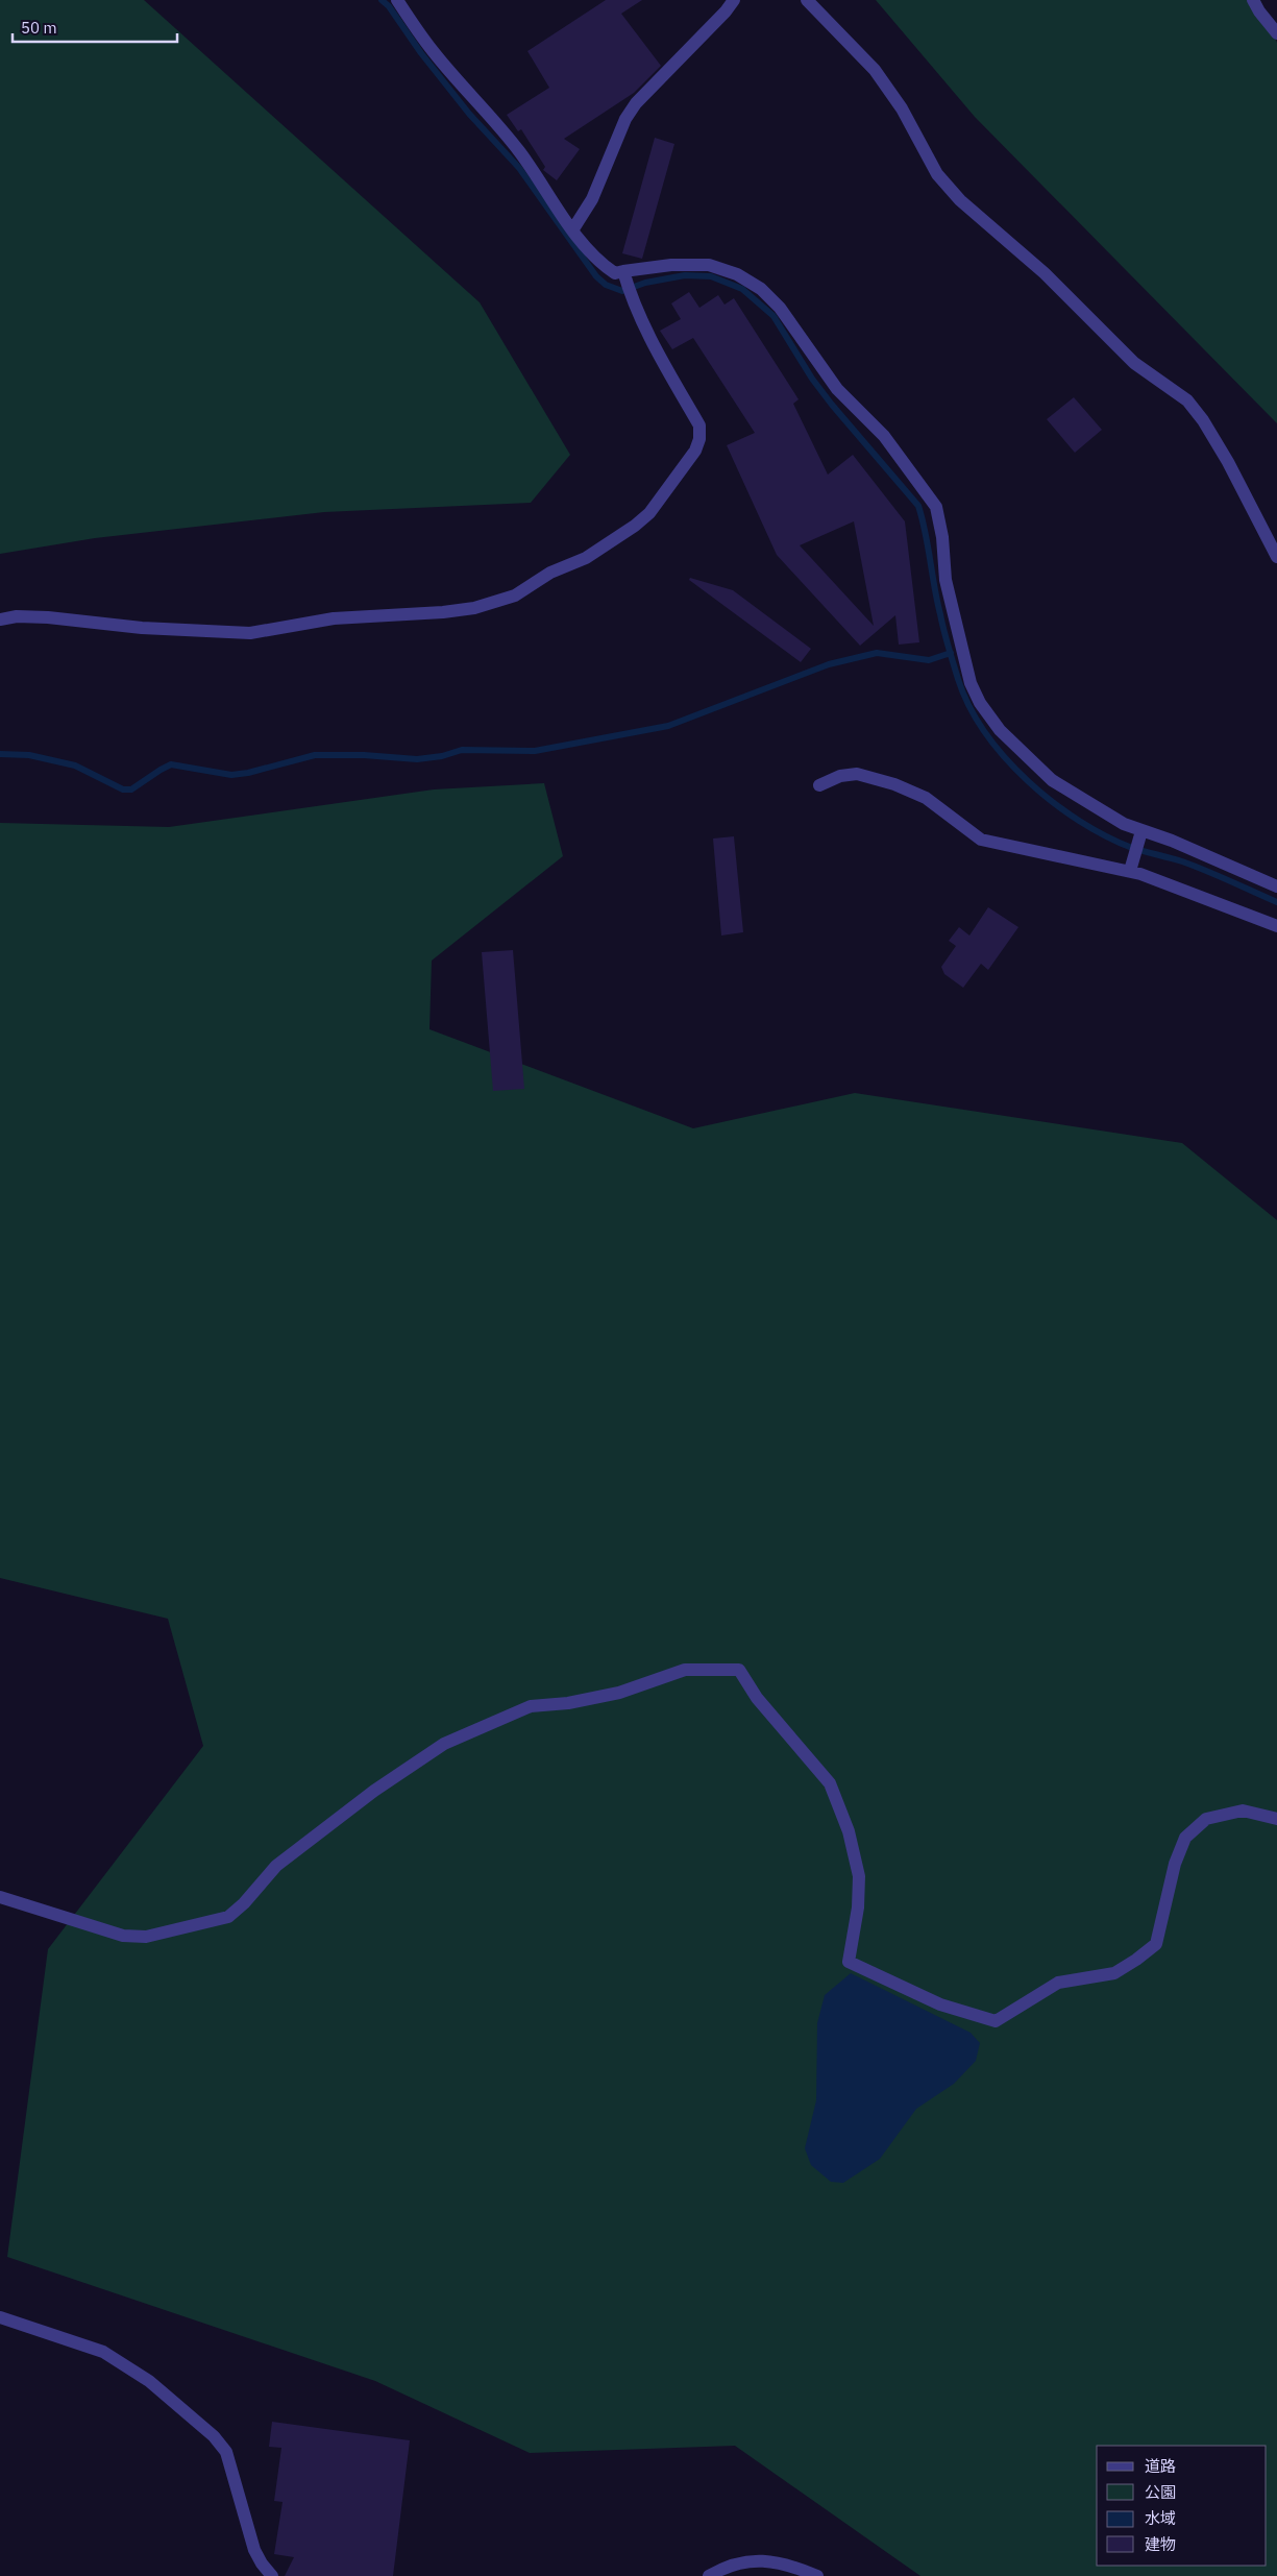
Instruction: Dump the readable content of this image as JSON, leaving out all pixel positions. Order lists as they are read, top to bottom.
{
  "legend": [
    "道路",
    "公園",
    "水域",
    "建物"
  ],
  "scale_bar": "50 m"
}
